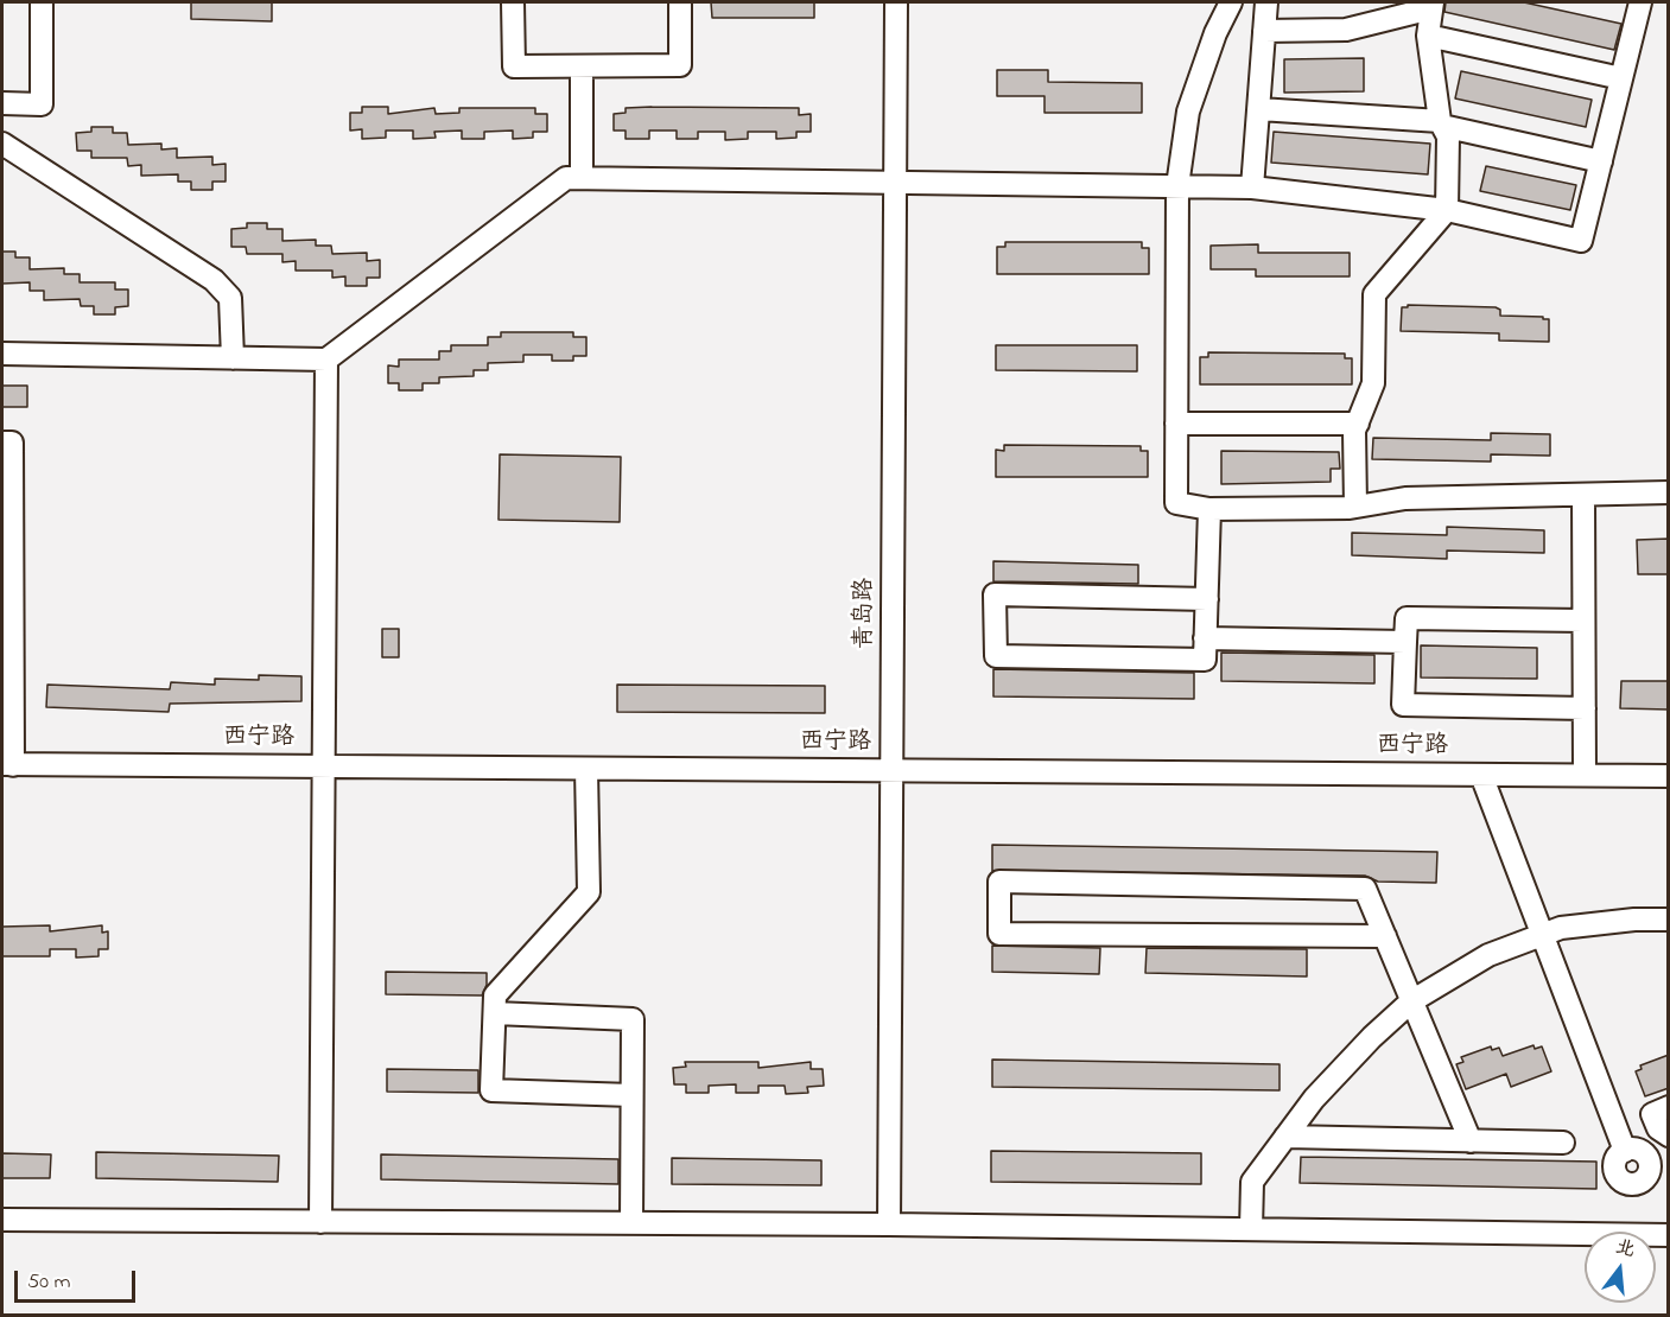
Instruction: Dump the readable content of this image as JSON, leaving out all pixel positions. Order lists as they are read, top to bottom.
{
  "streets": {
    "street": ["青岛路", "西宁路"]
  },
  "crossings": [
    ["青岛路", "西宁路"]
  ],
  "scale_bar": "50 m",
  "north": "top"
}
